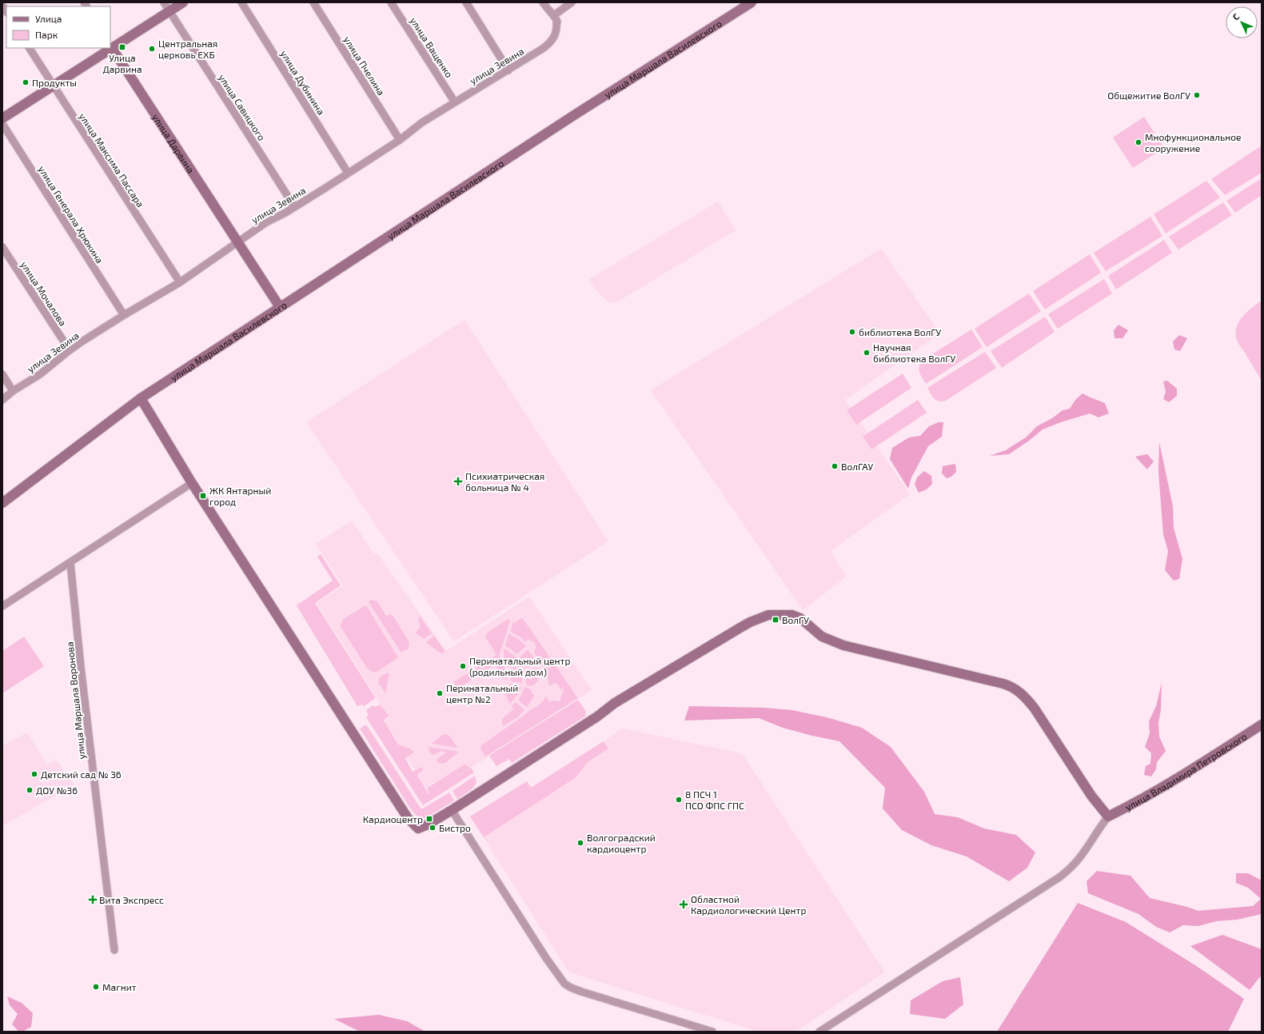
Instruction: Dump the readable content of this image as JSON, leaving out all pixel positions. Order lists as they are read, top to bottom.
{
  "streets": {
    "street": [
      "улица Ващенко",
      "улица Маршала Василевского",
      "улица Пчелина",
      "улица Зевина",
      "улица Дубинина",
      "улица Савицкого",
      "улица Дарвина",
      "улица Максима Пассара",
      "улица Генерала Хрюкина",
      "улица Мочалова",
      "улица Маршала Воронова",
      "улица Владимира Петровского"
    ]
  },
  "crossings": [
    ["улица Ващенко", "улица Зевина"],
    ["улица Маршала Василевского", "улица Дарвина"],
    ["улица Пчелина", "улица Зевина"],
    ["улица Зевина", "улица Дубинина"],
    ["улица Зевина", "улица Савицкого"],
    ["улица Зевина", "улица Дарвина"],
    ["улица Зевина", "улица Максима Пассара"],
    ["улица Зевина", "улица Генерала Хрюкина"],
    ["улица Зевина", "улица Мочалова"]
  ],
  "places": {
    "transit": [
      "Улица Дарвина",
      "ЖК Янтарный город",
      "ВолГУ",
      "Кардиоцентр"
    ],
    "other": [
      "Центральная церковь ЕХБ",
      "Продукты",
      "Общежитие ВолГУ",
      "Мнофункциональное сооружение",
      "библиотека ВолГУ",
      "Научная библиотека ВолГУ",
      "ВолГАУ",
      "Перинатальный центр (родильный дом)",
      "Перинатальный центр №2",
      "Детский сад № 36",
      "ДОУ №36",
      "8 ПСЧ 1 ПСО ФПС ГПС",
      "Бистро",
      "Волгоградский кардиоцентр",
      "Магнит"
    ],
    "health": ["Психиатрическая больница № 4", "Вита Экспресс", "Областной Кардиологический Центр"]
  },
  "legend": ["Улица", "Парк"],
  "north": "top left"
}
